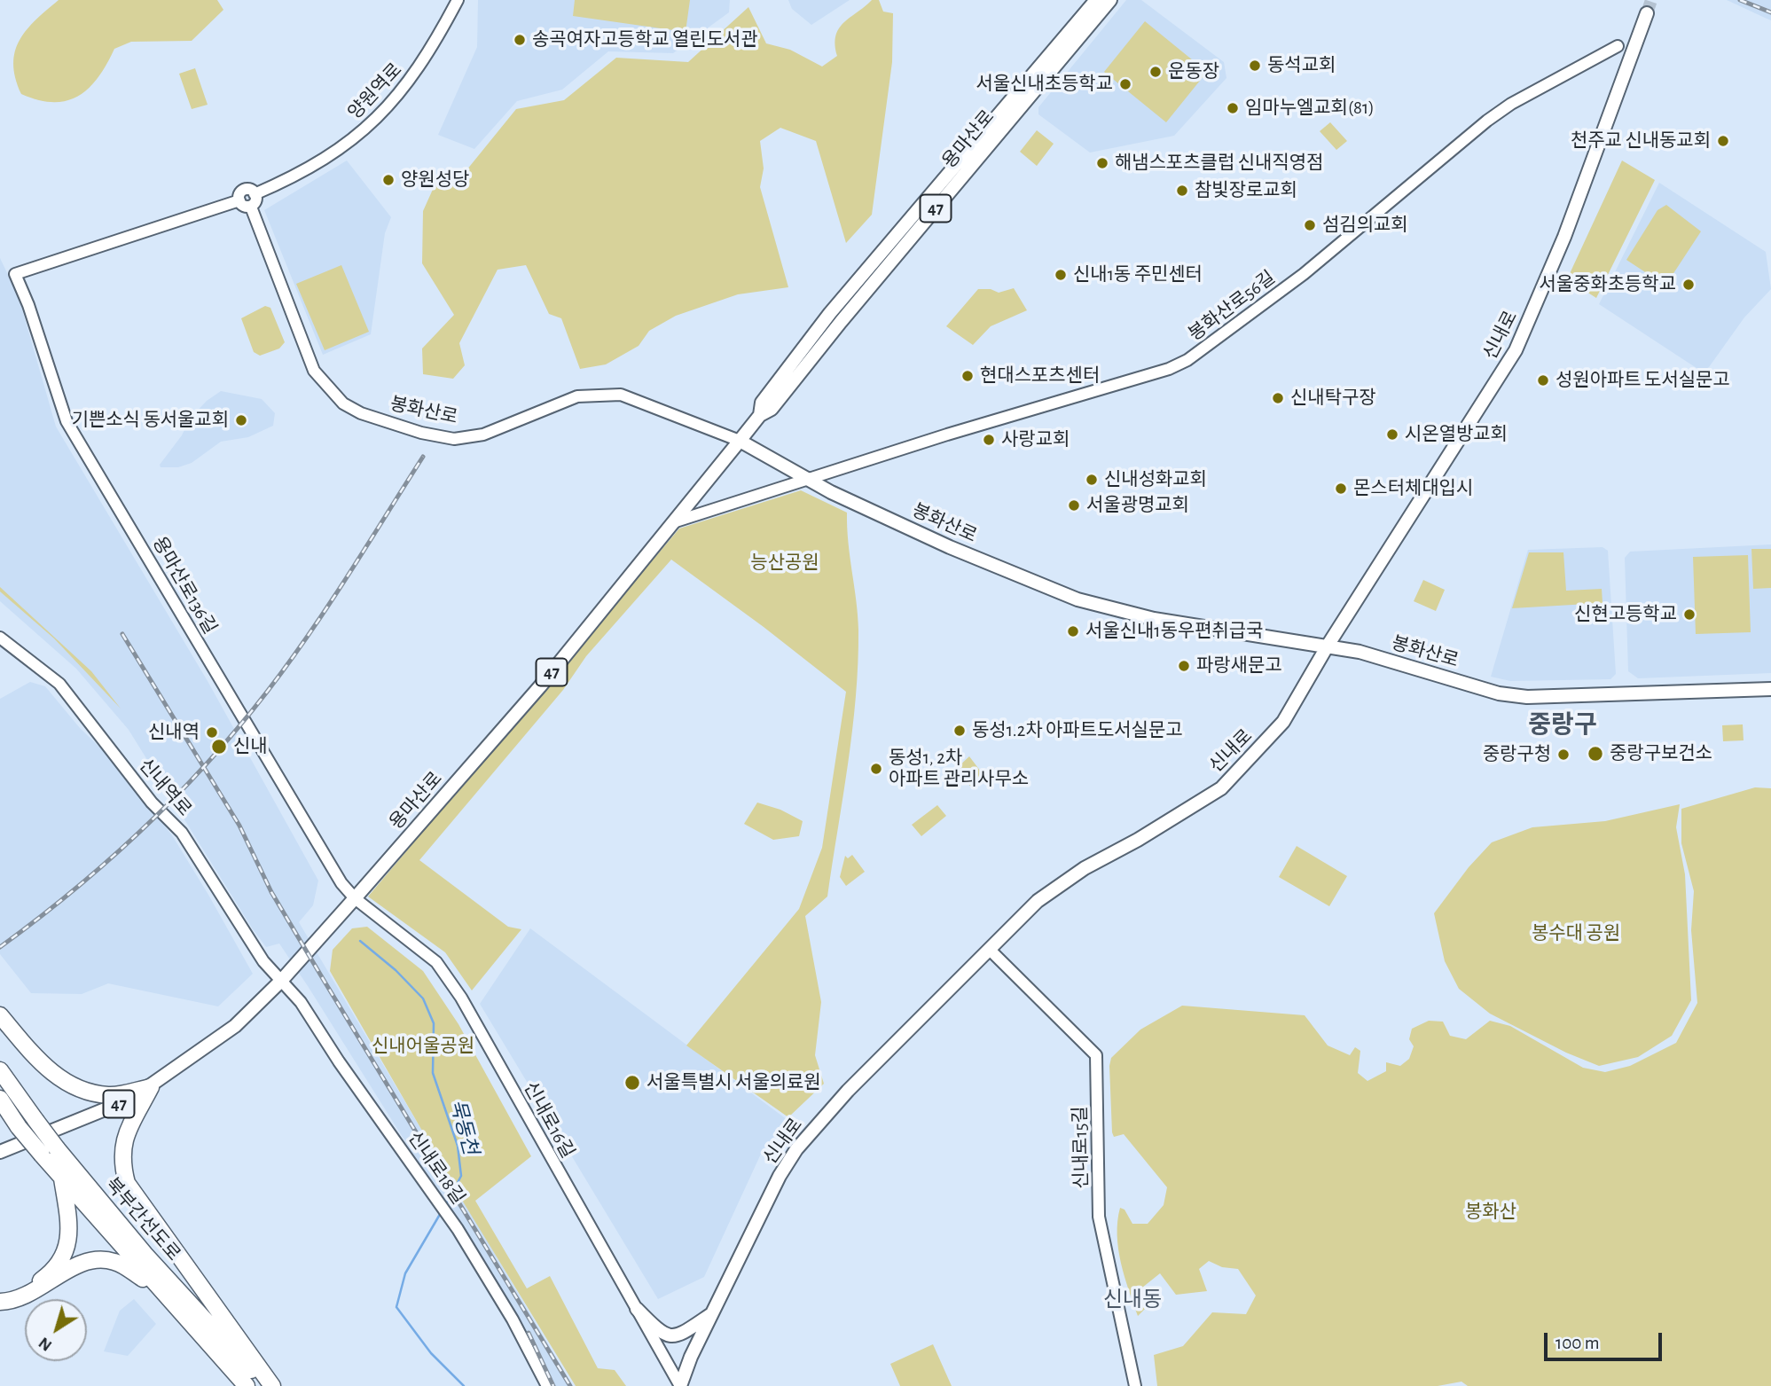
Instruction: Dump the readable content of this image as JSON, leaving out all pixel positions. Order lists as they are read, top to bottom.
{
  "streets": {
    "highway": ["북부간선도로"],
    "main road": [
      "용마산로",
      "47",
      "신내로",
      "봉화산로"
    ],
    "street": [
      "양원역로",
      "봉화산로56길",
      "용마산로136길",
      "신내역로",
      "신내로16길",
      "신내로15길",
      "신내로18길"
    ]
  },
  "crossings": [
    ["양원역로", "용마산로136길"],
    ["용마산로", "봉화산로56길"],
    ["용마산로", "봉화산로"],
    ["용마산로", "용마산로136길"],
    ["용마산로", "신내역로"],
    ["용마산로", "신내로16길"],
    ["용마산로", "신내로18길"],
    ["봉화산로56길", "봉화산로"],
    ["신내로", "봉화산로"],
    ["신내로", "신내로16길"],
    ["신내로", "신내로15길"],
    ["용마산로136길", "신내로16길"],
    ["신내역로", "신내로18길"]
  ],
  "districts": ["중랑구", "신내동"],
  "water": ["묵동천"],
  "parks": [
    "능산공원",
    "봉수대 공원",
    "신내어울공원",
    "봉화산"
  ],
  "places": [
    "송곡여자고등학교 열린도서관",
    "동석교회",
    "운동장",
    "서울신내초등학교",
    "임마누엘교회(81)",
    "천주교 신내동교회",
    "해냄스포츠클럽 신내직영점",
    "양원성당",
    "참빛장로교회",
    "섬김의교회",
    "신내1동 주민센터",
    "서울중화초등학교",
    "현대스포츠센터",
    "성원아파트 도서실문고",
    "신내탁구장",
    "기쁜소식 동서울교회",
    "시온열방교회",
    "사랑교회",
    "신내성화교회",
    "몬스터체대입시",
    "서울광명교회",
    "신현고등학교",
    "서울신내1동우편취급국",
    "파랑새문고",
    "동성1.2차 아파트도서실문고",
    "신내역",
    "신내",
    "중랑구보건소",
    "중랑구청",
    "동성1, 2차 아파트 관리사무소",
    "서울특별시 서울의료원"
  ],
  "scale_bar": "100 m",
  "north": "bottom left"
}
